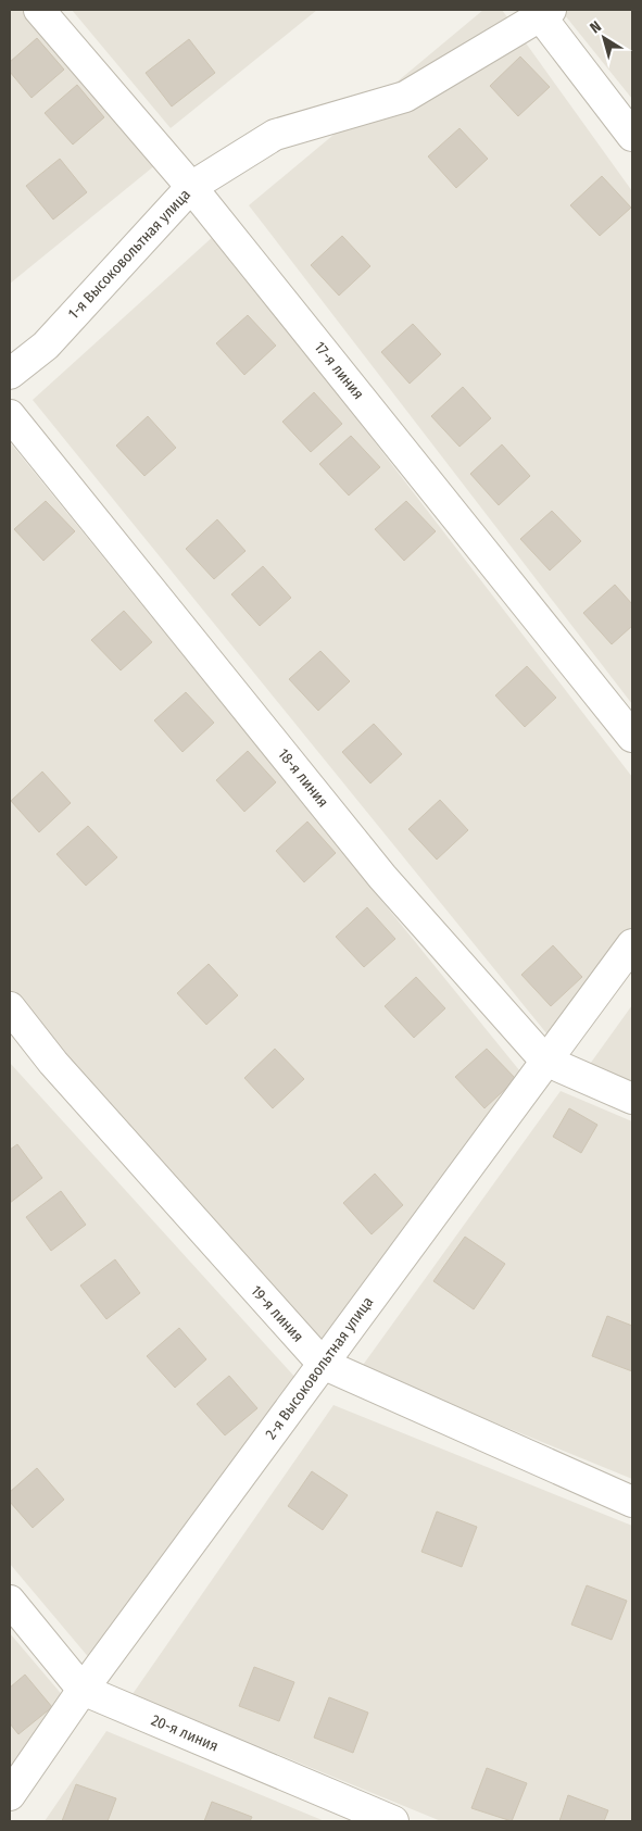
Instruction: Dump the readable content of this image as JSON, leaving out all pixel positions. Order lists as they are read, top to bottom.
{
  "streets": {
    "street": [
      "1-я Высоковольтная улица",
      "17-я линия",
      "18-я линия",
      "19-я линия",
      "2-я Высоковольтная улица",
      "20-я линия"
    ]
  },
  "crossings": [
    ["1-я Высоковольтная улица", "17-я линия"],
    ["18-я линия", "2-я Высоковольтная улица"],
    ["19-я линия", "2-я Высоковольтная улица"],
    ["2-я Высоковольтная улица", "20-я линия"]
  ],
  "north": "top left"
}
